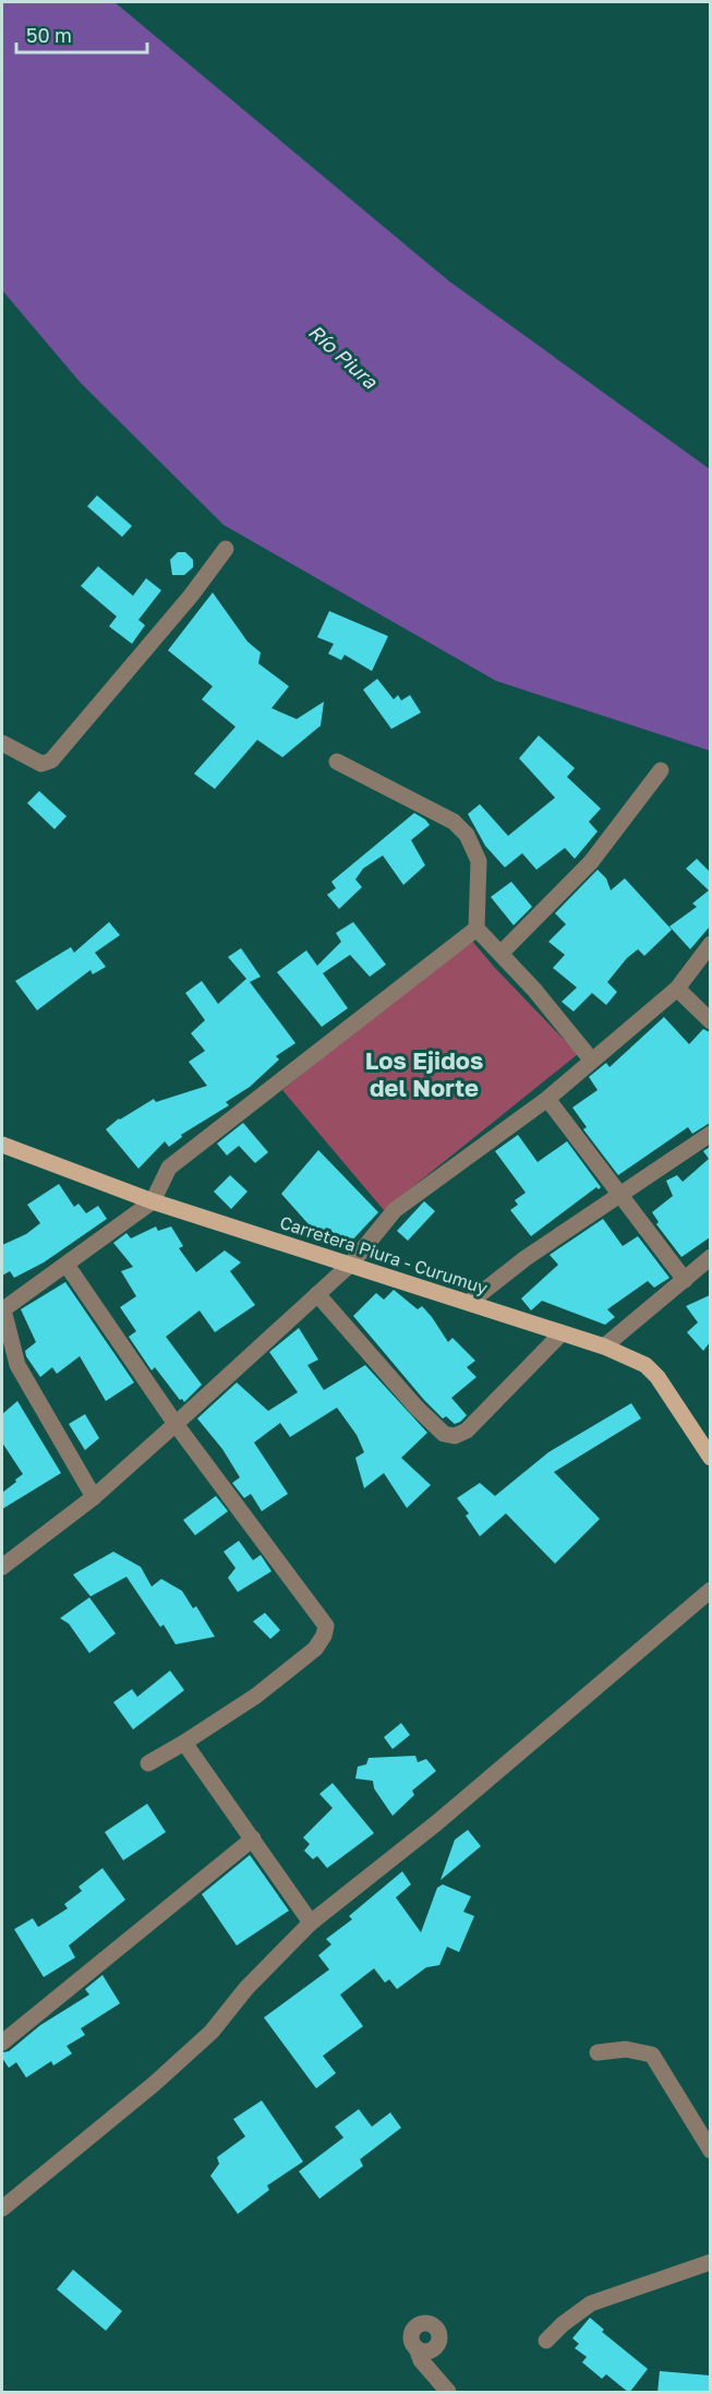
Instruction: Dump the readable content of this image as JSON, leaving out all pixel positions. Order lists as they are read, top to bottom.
{
  "streets": {
    "main road": ["Carretera Piura - Curumuy"]
  },
  "districts": ["Los Ejidos del Norte"],
  "water": ["Río Piura"],
  "scale_bar": "50 m"
}
